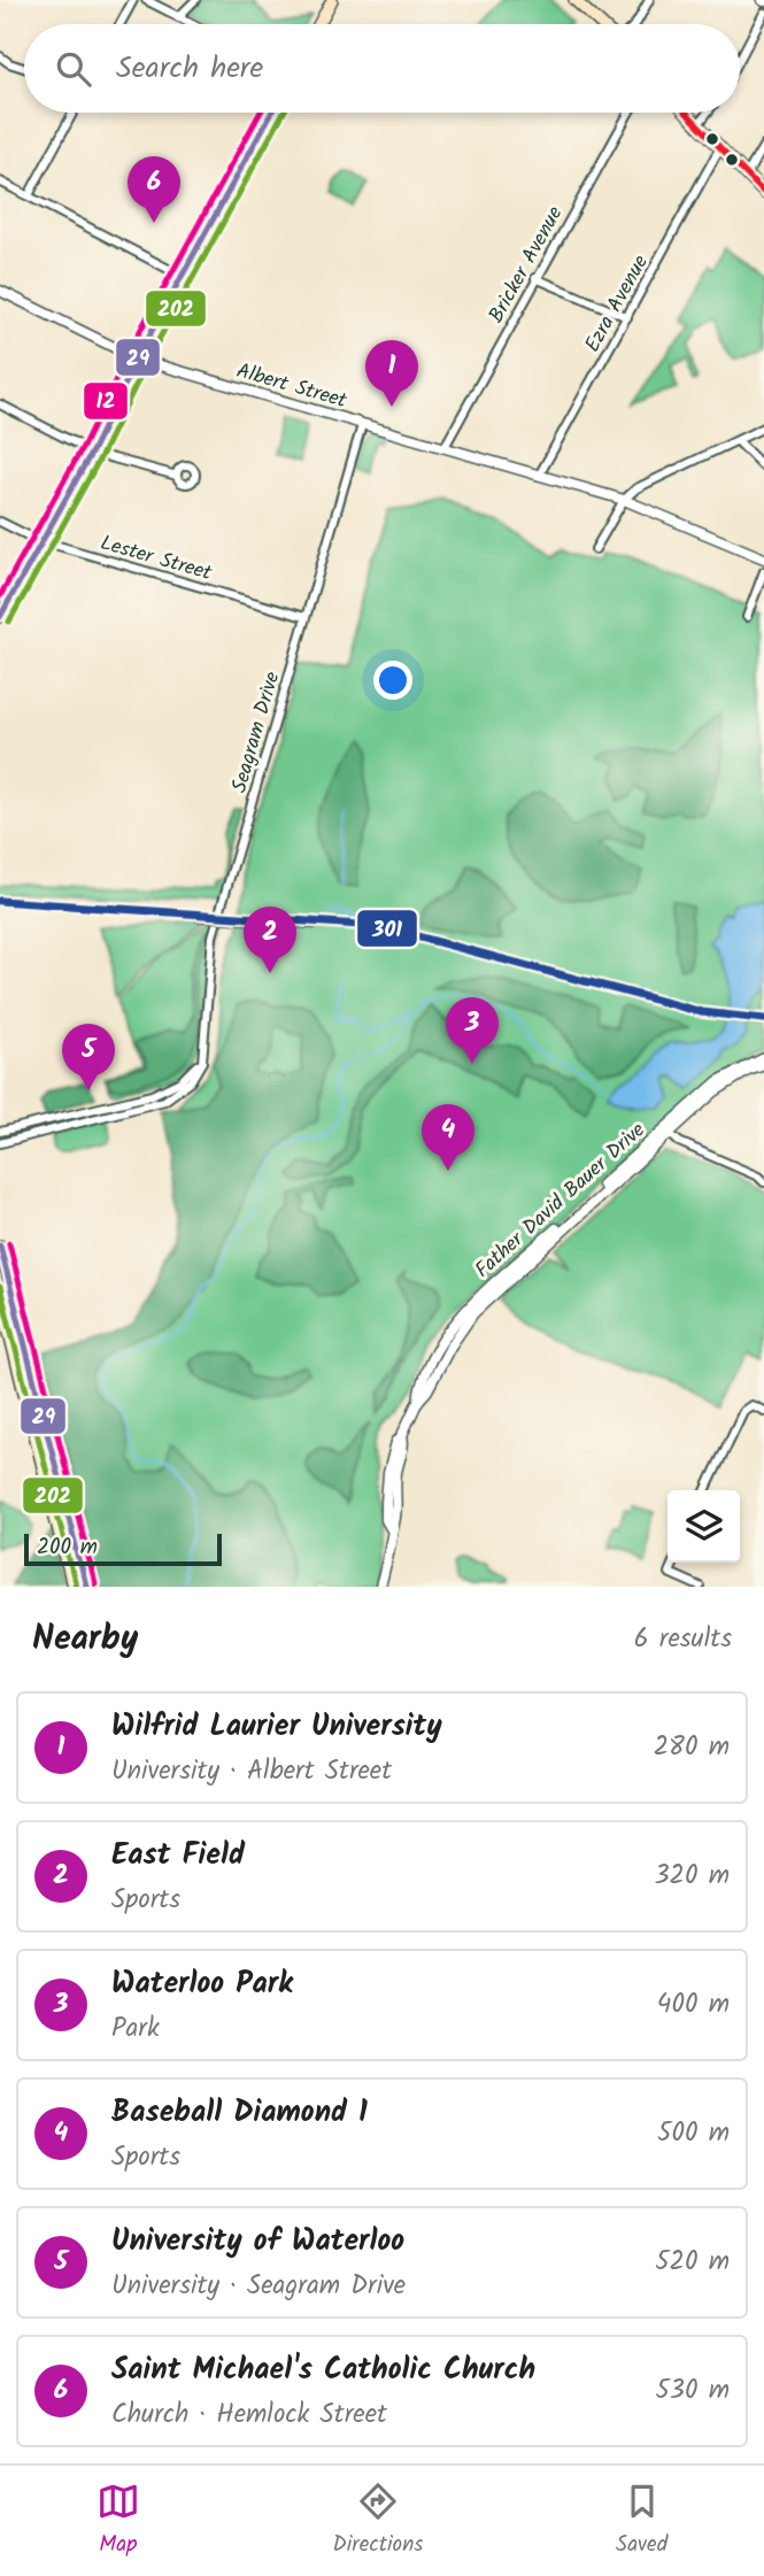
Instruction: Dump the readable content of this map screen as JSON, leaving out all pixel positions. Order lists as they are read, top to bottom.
{
  "streets": {
    "street": [
      "Bricker Avenue",
      "Ezra Avenue",
      "Albert Street",
      "Lester Street",
      "Seagram Drive",
      "Father David Bauer Drive"
    ]
  },
  "crossings": [
    ["Bricker Avenue", "Albert Street"],
    ["Ezra Avenue", "Albert Street"],
    ["Albert Street", "Seagram Drive"],
    ["Lester Street", "Seagram Drive"]
  ],
  "lines": [
    "transit line 29",
    "transit line 202",
    "transit line 12",
    "transit line 301"
  ],
  "scale_bar": "200 m",
  "page": {
    "search": "Search here",
    "pins": [
      "6",
      "1",
      "2",
      "3",
      "5",
      "4"
    ],
    "scale": "200 m",
    "heading": ["Nearby", "6 results"],
    "list": [
      {
        "mark": "1",
        "name": "Wilfrid Laurier University",
        "note": "University · Albert Street",
        "value": "280 m"
      },
      {
        "mark": "2",
        "name": "East Field",
        "note": "Sports",
        "value": "320 m"
      },
      {
        "mark": "3",
        "name": "Waterloo Park",
        "note": "Park",
        "value": "400 m"
      },
      {
        "mark": "4",
        "name": "Baseball Diamond 1",
        "note": "Sports",
        "value": "500 m"
      },
      {
        "mark": "5",
        "name": "University of Waterloo",
        "note": "University · Seagram Drive",
        "value": "520 m"
      },
      {
        "mark": "6",
        "name": "Saint Michael's Catholic Church",
        "note": "Church · Hemlock Street",
        "value": "530 m"
      }
    ],
    "nav": ["Map", "Directions", "Saved"]
  }
}
